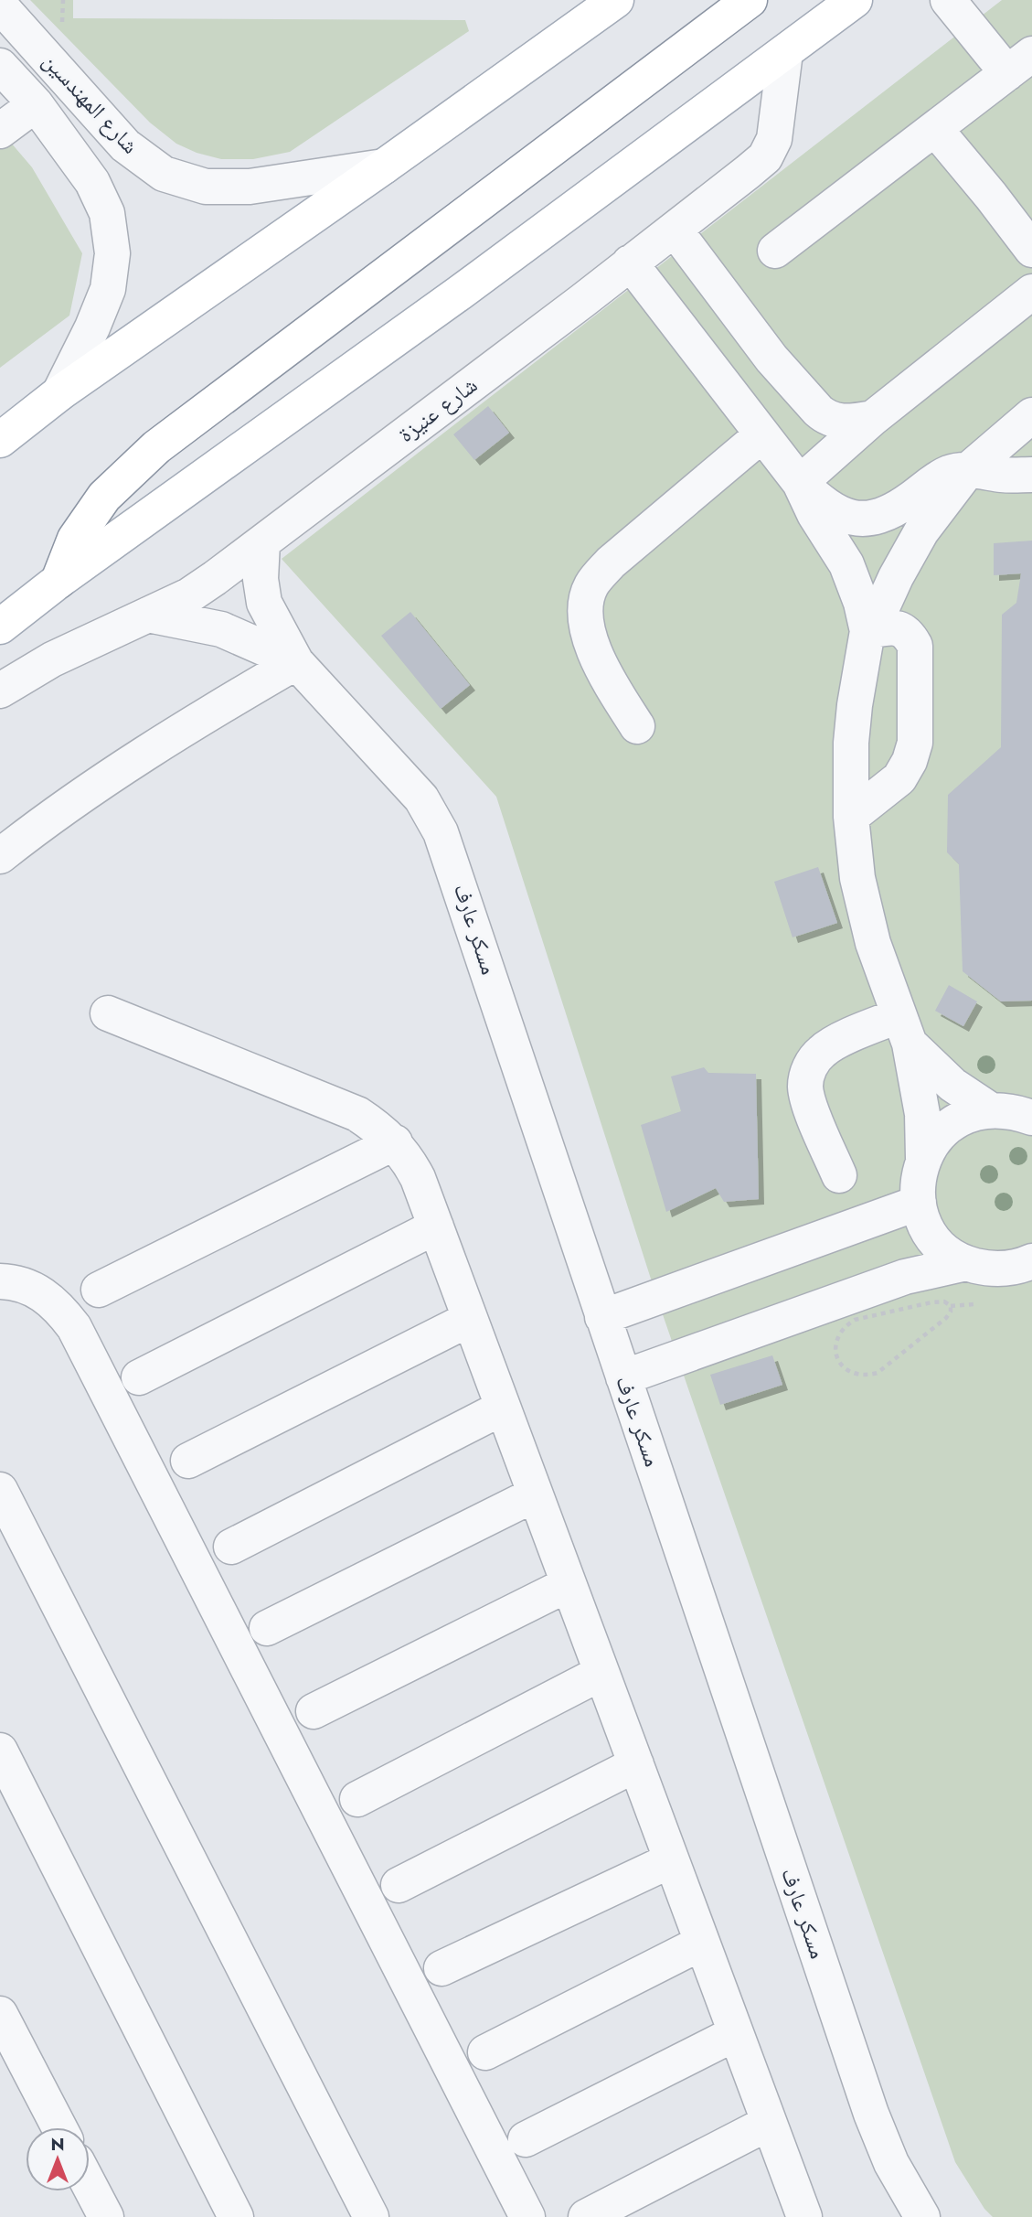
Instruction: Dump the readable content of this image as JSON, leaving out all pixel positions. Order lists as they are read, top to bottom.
{
  "streets": {
    "street": ["شارع المهندسين", "شارع عنيزة", "مسكر عارف"]
  },
  "crossings": [
    ["شارع عنيزة", "مسكر عارف"]
  ],
  "north": "top"
}
